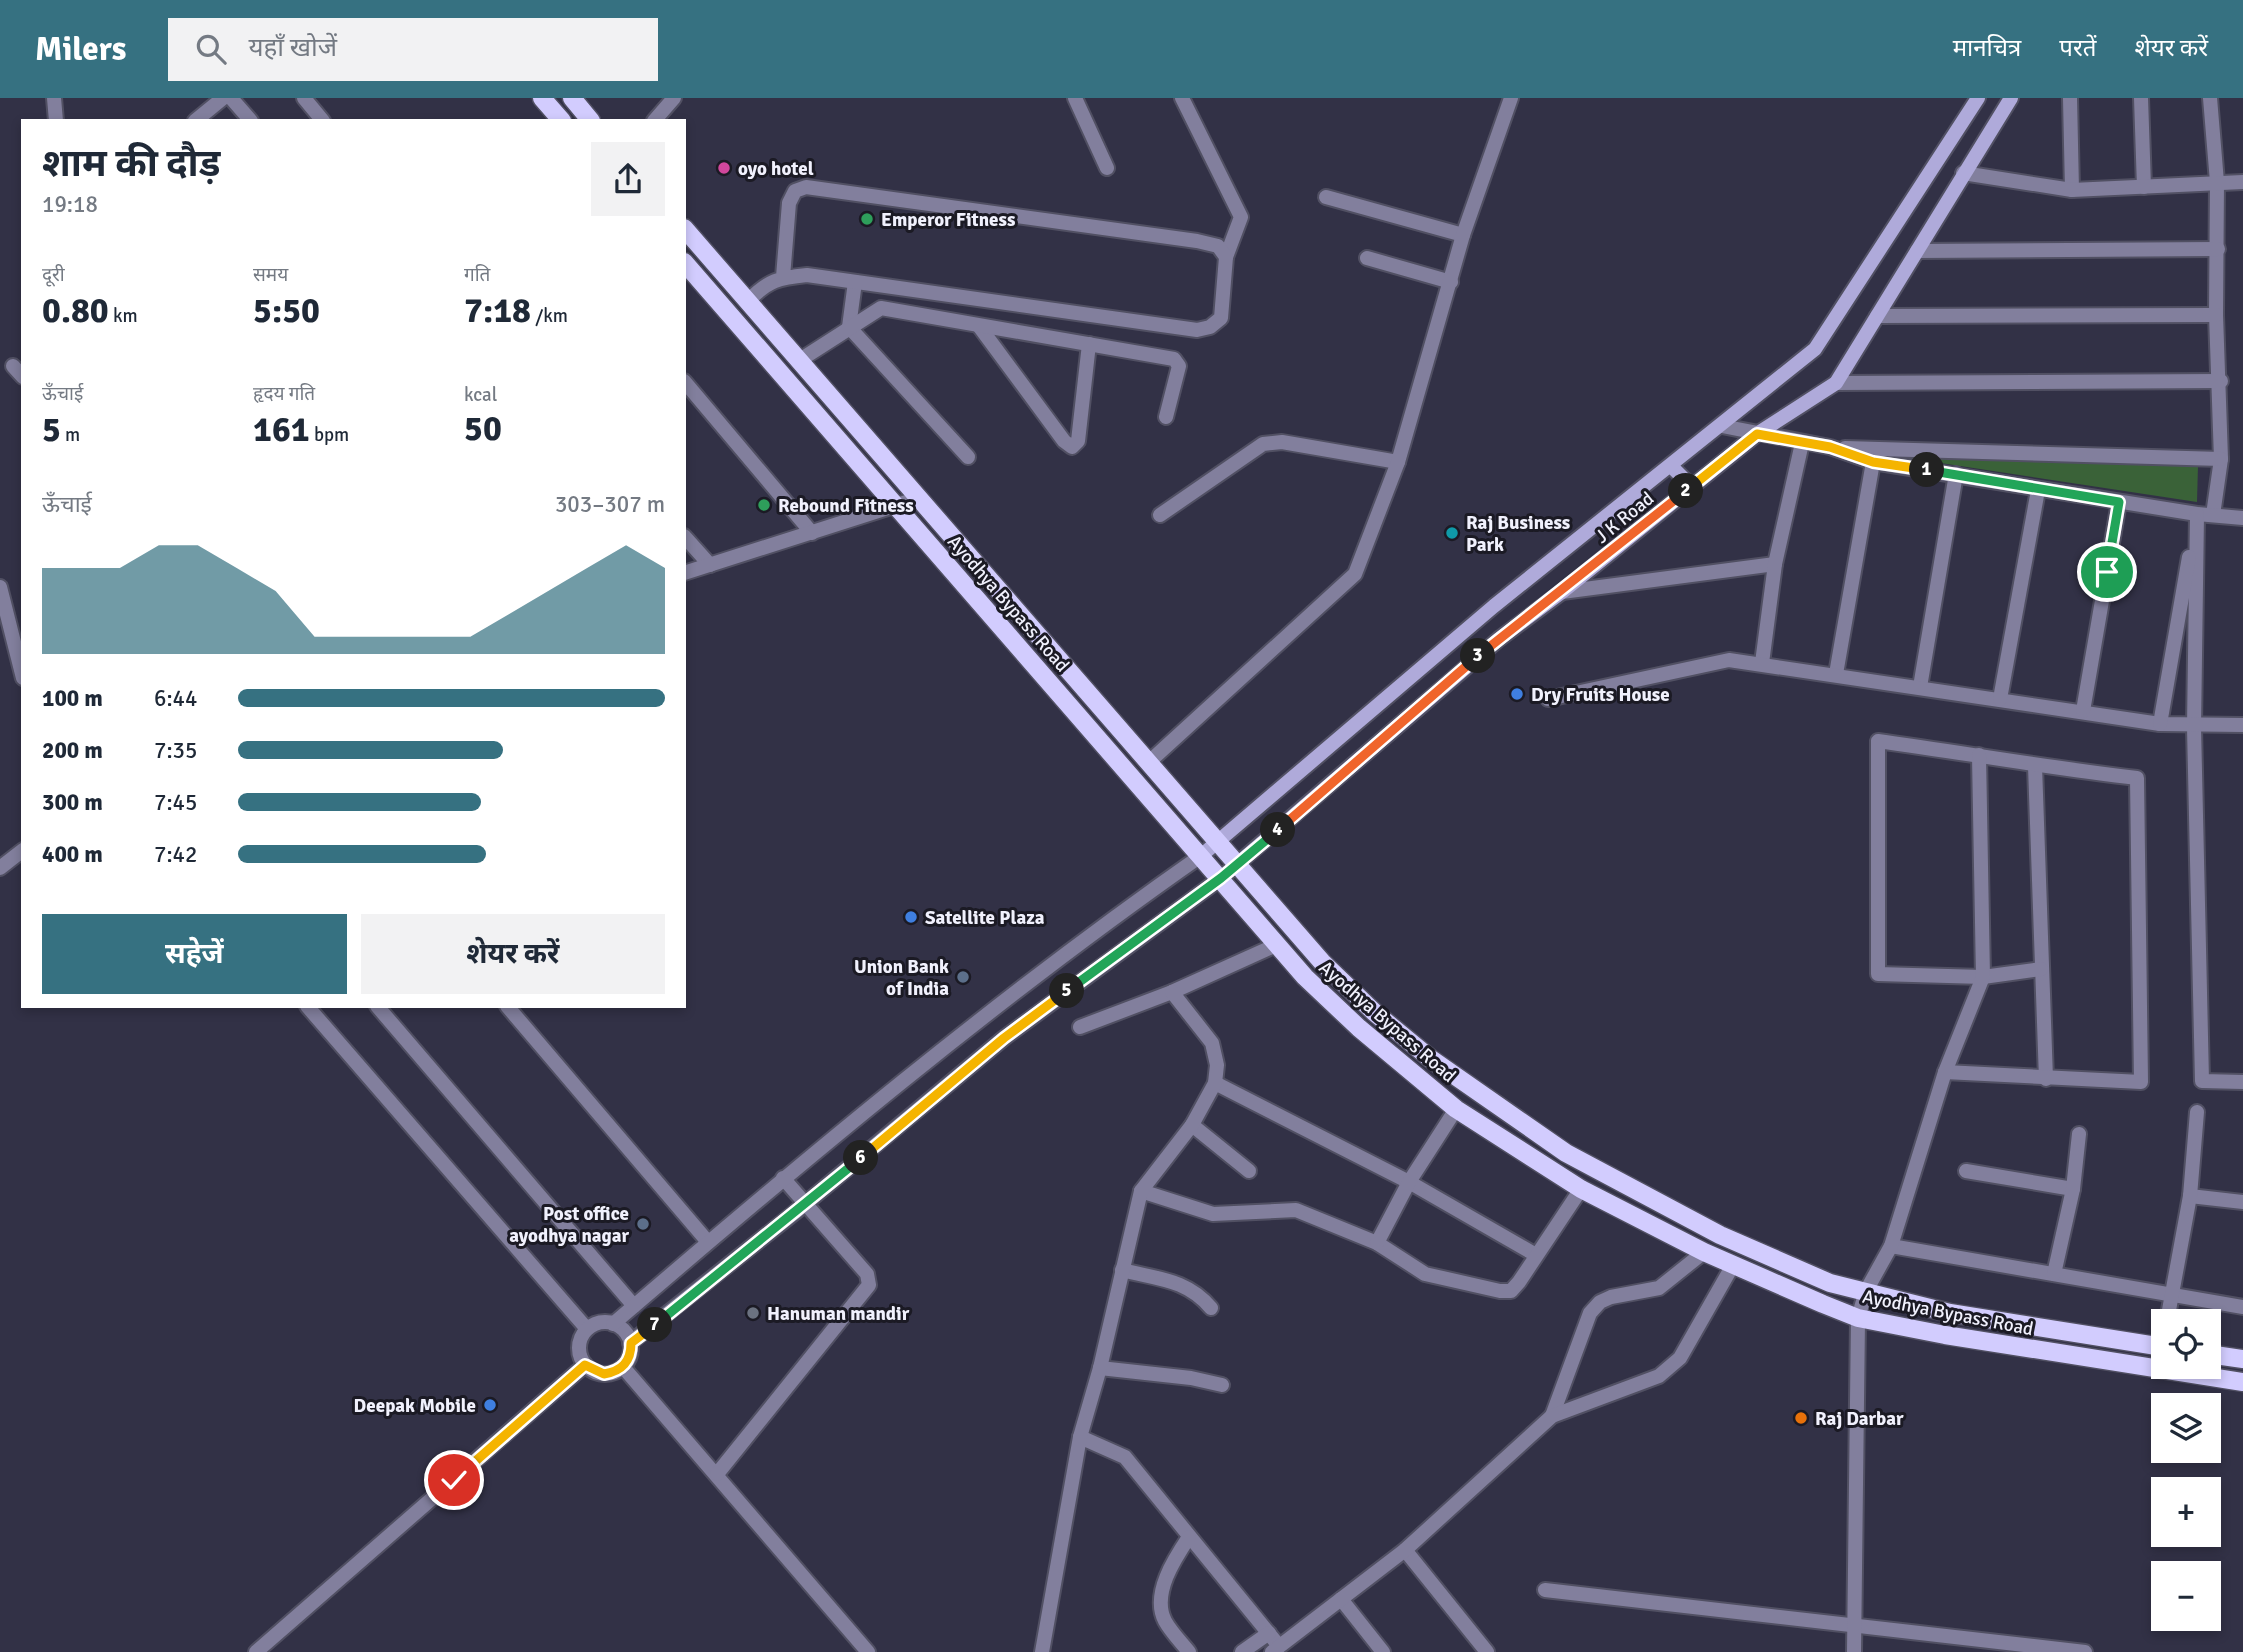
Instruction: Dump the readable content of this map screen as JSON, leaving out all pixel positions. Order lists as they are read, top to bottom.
{
  "streets": {
    "main road": ["J K Road", "Ayodhya Bypass Road"]
  },
  "crossings": [
    ["J K Road", "Ayodhya Bypass Road"]
  ],
  "places": [
    "oyo hotel",
    "Emperor Fitness",
    "Rebound Fitness",
    "Raj Business Park",
    "Dry Fruits House",
    "Satellite Plaza",
    "Union Bank of India",
    "Post office ayodhya nagar",
    "Hanuman mandir",
    "Deepak Mobile",
    "Raj Darbar"
  ],
  "page": {
    "header": "Milers",
    "search": "यहाँ खोजें",
    "nav": ["मानचित्र", "परतें", "शेयर करें"],
    "heading": ["शाम की दौड़", "19:18"],
    "stats": [
      ["दूरी", "0.80 km"],
      ["समय", "5:50"],
      ["गति", "7:18 /km"],
      ["ऊँचाई", "5 m"],
      ["हृदय गति", "161 bpm"],
      ["kcal", "50"]
    ],
    "pins": [
      "1",
      "2",
      "3",
      "4",
      "5",
      "6",
      "7"
    ],
    "chart": ["ऊँचाई", "303–307 m"],
    "list": [
      {
        "name": "100 m",
        "note": "6:44"
      },
      {
        "name": "200 m",
        "note": "7:35"
      },
      {
        "name": "300 m",
        "note": "7:45"
      },
      {
        "name": "400 m",
        "note": "7:42"
      }
    ],
    "buttons": ["सहेजें", "शेयर करें"],
    "map_buttons": ["+", "−"]
  }
}
